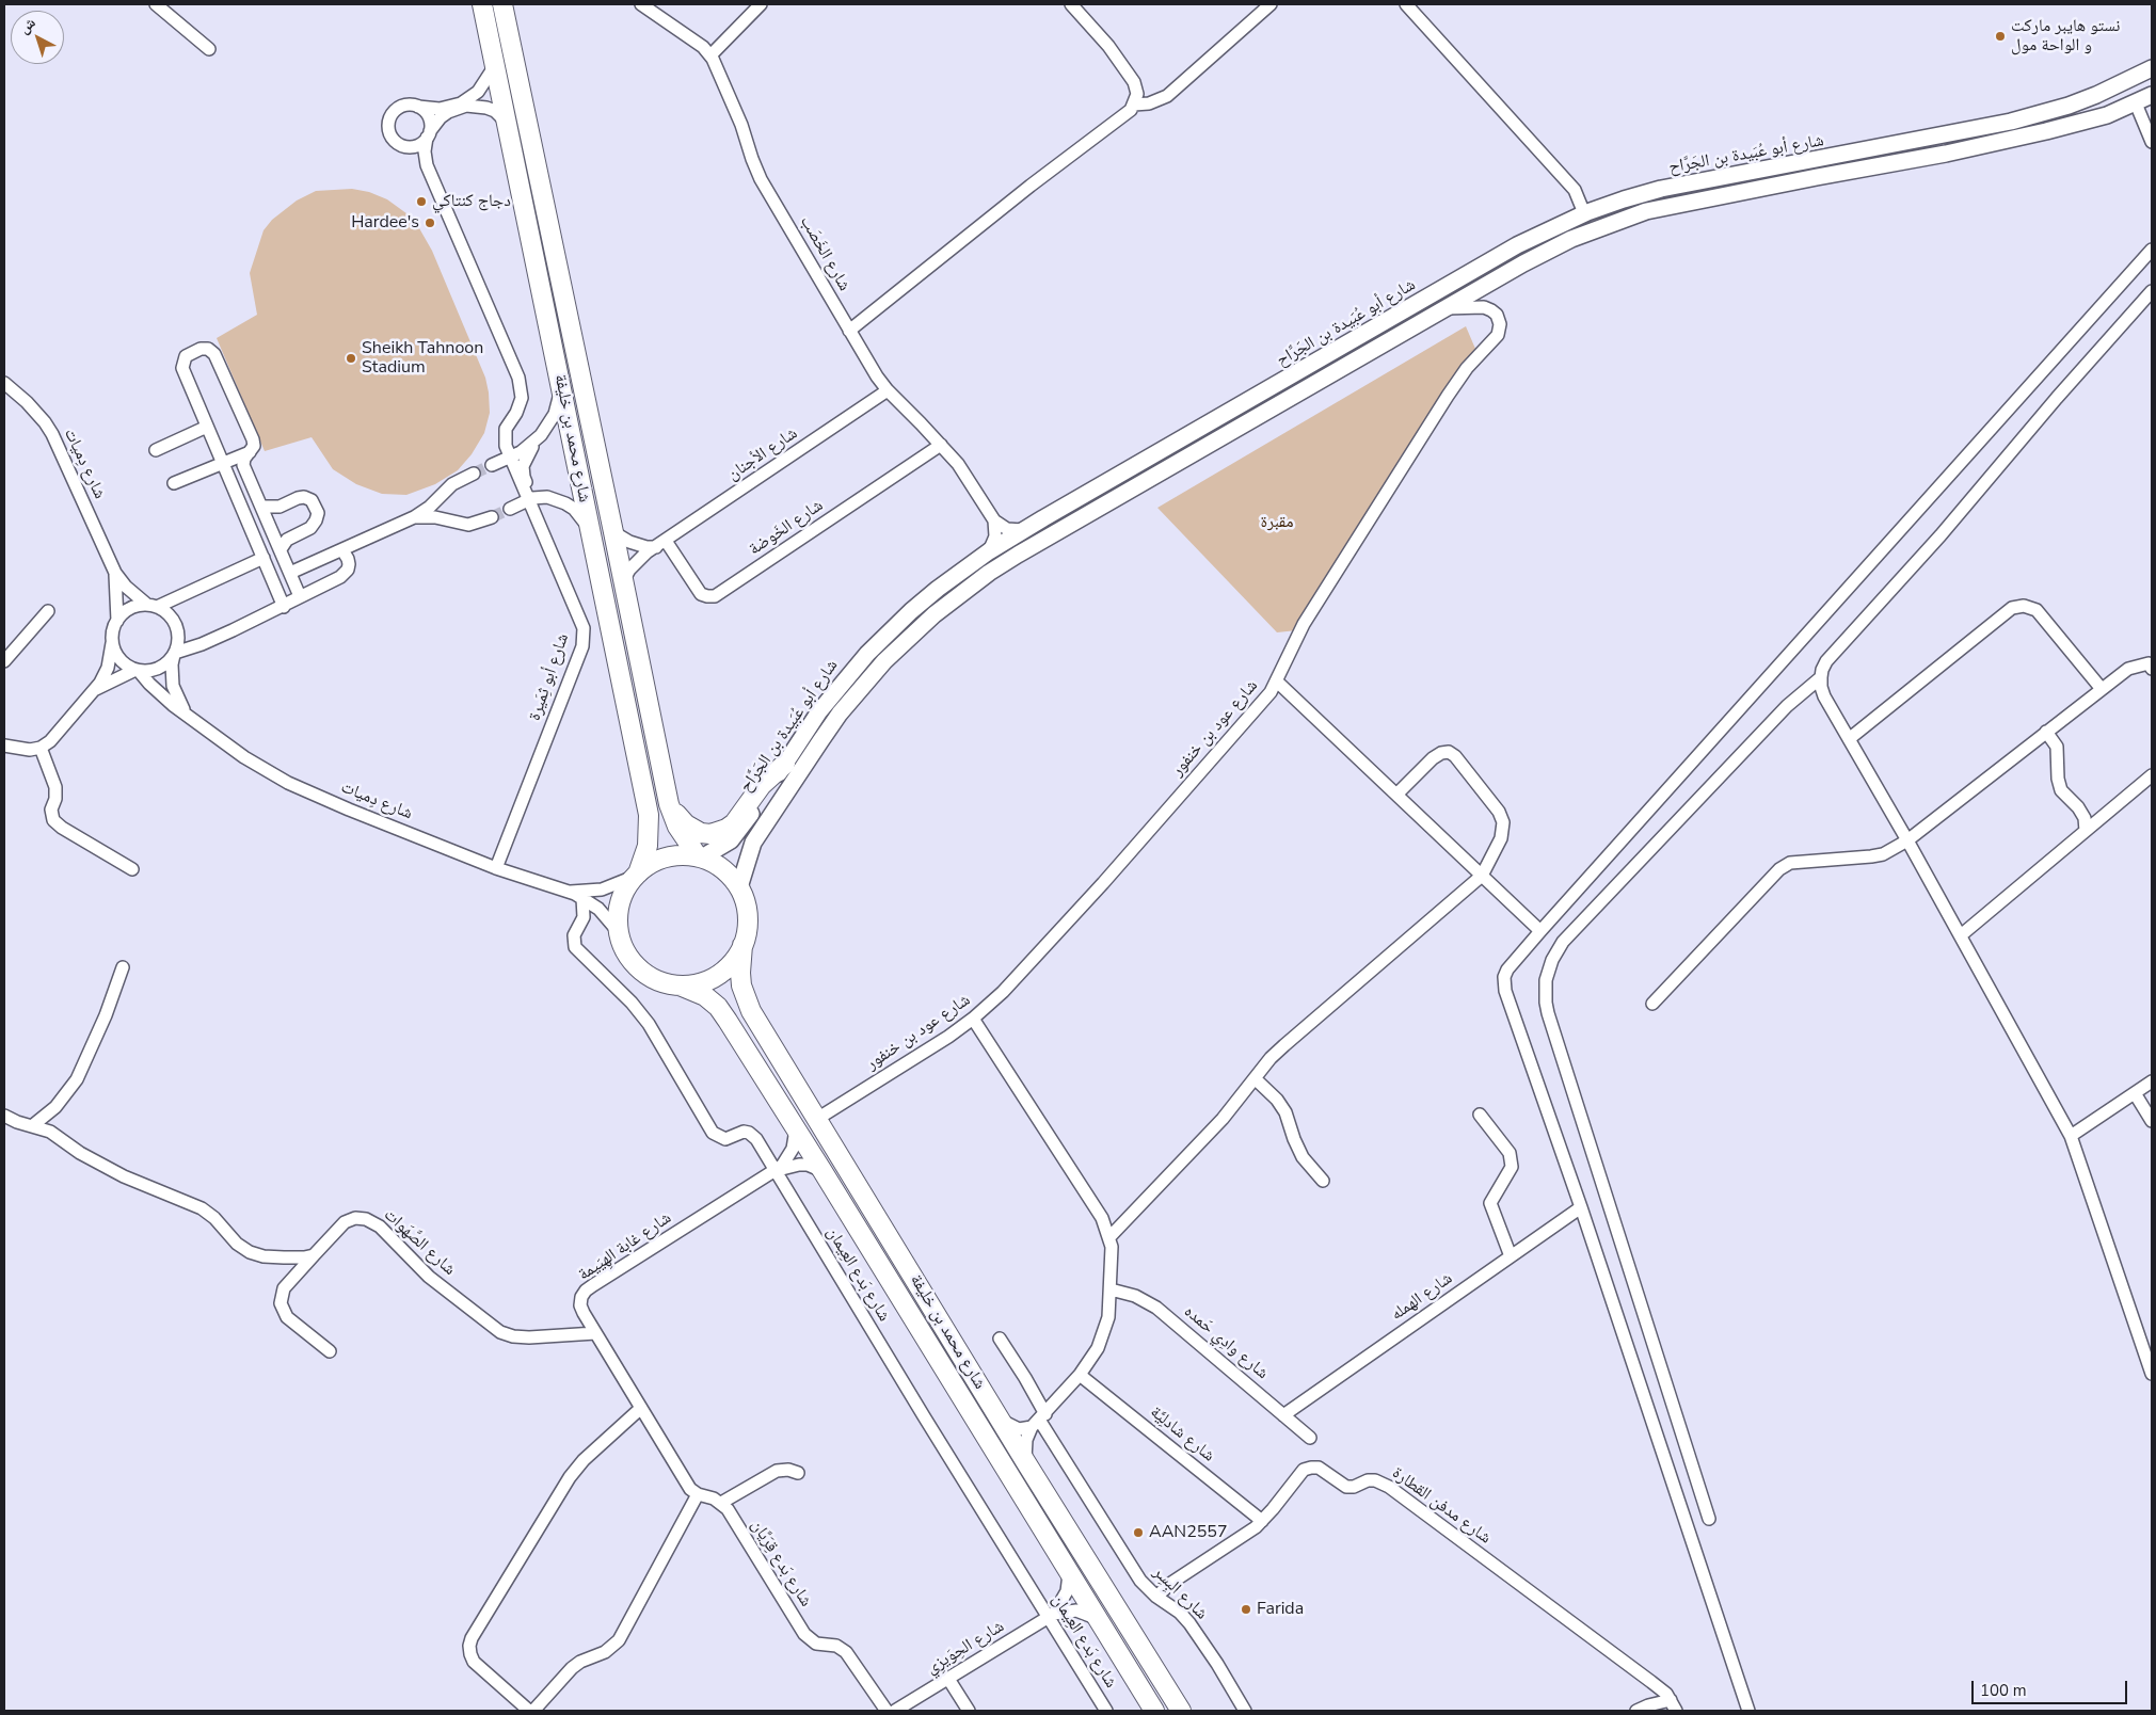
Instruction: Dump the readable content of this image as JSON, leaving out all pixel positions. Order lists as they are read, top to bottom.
{
  "streets": {
    "highway": ["شارع محمد بن خليفة"],
    "main road": ["شارع أبو عُبَيدة بن الجَرَّاح"],
    "street": [
      "شارع الخَصَب",
      "شارع الأجنان",
      "شارع دِميات",
      "شارع الخَوضة",
      "شارع أبو ثِمَيرة",
      "شارع عود بن خنفور",
      "شارع الصَّهَوات",
      "شارع غابة الهِيَيمة",
      "شارع بَدع العِيمان",
      "شارع الهمله",
      "شارع وادِي حَمده",
      "شارع شادلِيَّة",
      "شارع مدفن القطارة",
      "شارع بَدع قِرَيَّان",
      "شارع البِسِر",
      "شارع الحِوَيزِي"
    ]
  },
  "crossings": [
    ["شارع أبو عُبَيدة بن الجَرَّاح", "شارع محمد بن خليفة"],
    ["شارع أبو عُبَيدة بن الجَرَّاح", "شارع دِميات"],
    ["شارع أبو عُبَيدة بن الجَرَّاح", "شارع عود بن خنفور"],
    ["شارع الخَصَب", "شارع الأجنان"],
    ["شارع الخَصَب", "شارع الخَوضة"],
    ["شارع محمد بن خليفة", "شارع الأجنان"],
    ["شارع محمد بن خليفة", "شارع دِميات"],
    ["شارع محمد بن خليفة", "شارع عود بن خنفور"],
    ["شارع محمد بن خليفة", "شارع غابة الهِيَيمة"],
    ["شارع محمد بن خليفة", "شارع الحِوَيزِي"],
    ["شارع الأجنان", "شارع الخَوضة"],
    ["شارع دِميات", "شارع أبو ثِمَيرة"],
    ["شارع دِميات", "شارع بَدع العِيمان"],
    ["شارع الصَّهَوات", "شارع غابة الهِيَيمة"],
    ["شارع غابة الهِيَيمة", "شارع بَدع العِيمان"],
    ["شارع بَدع العِيمان", "شارع الحِوَيزِي"],
    ["شارع الهمله", "شارع وادِي حَمده"],
    ["شارع شادلِيَّة", "شارع مدفن القطارة"],
    ["شارع مدفن القطارة", "شارع البِسِر"]
  ],
  "parks": ["مقبرة"],
  "places": [
    "نستو هايبر ماركت و الواحة مول",
    "دجاج كنتاكي",
    "Hardee's",
    "Sheikh Tahnoon Stadium",
    "AAN2557",
    "Farida"
  ],
  "scale_bar": "100 m",
  "north": "top left"
}
